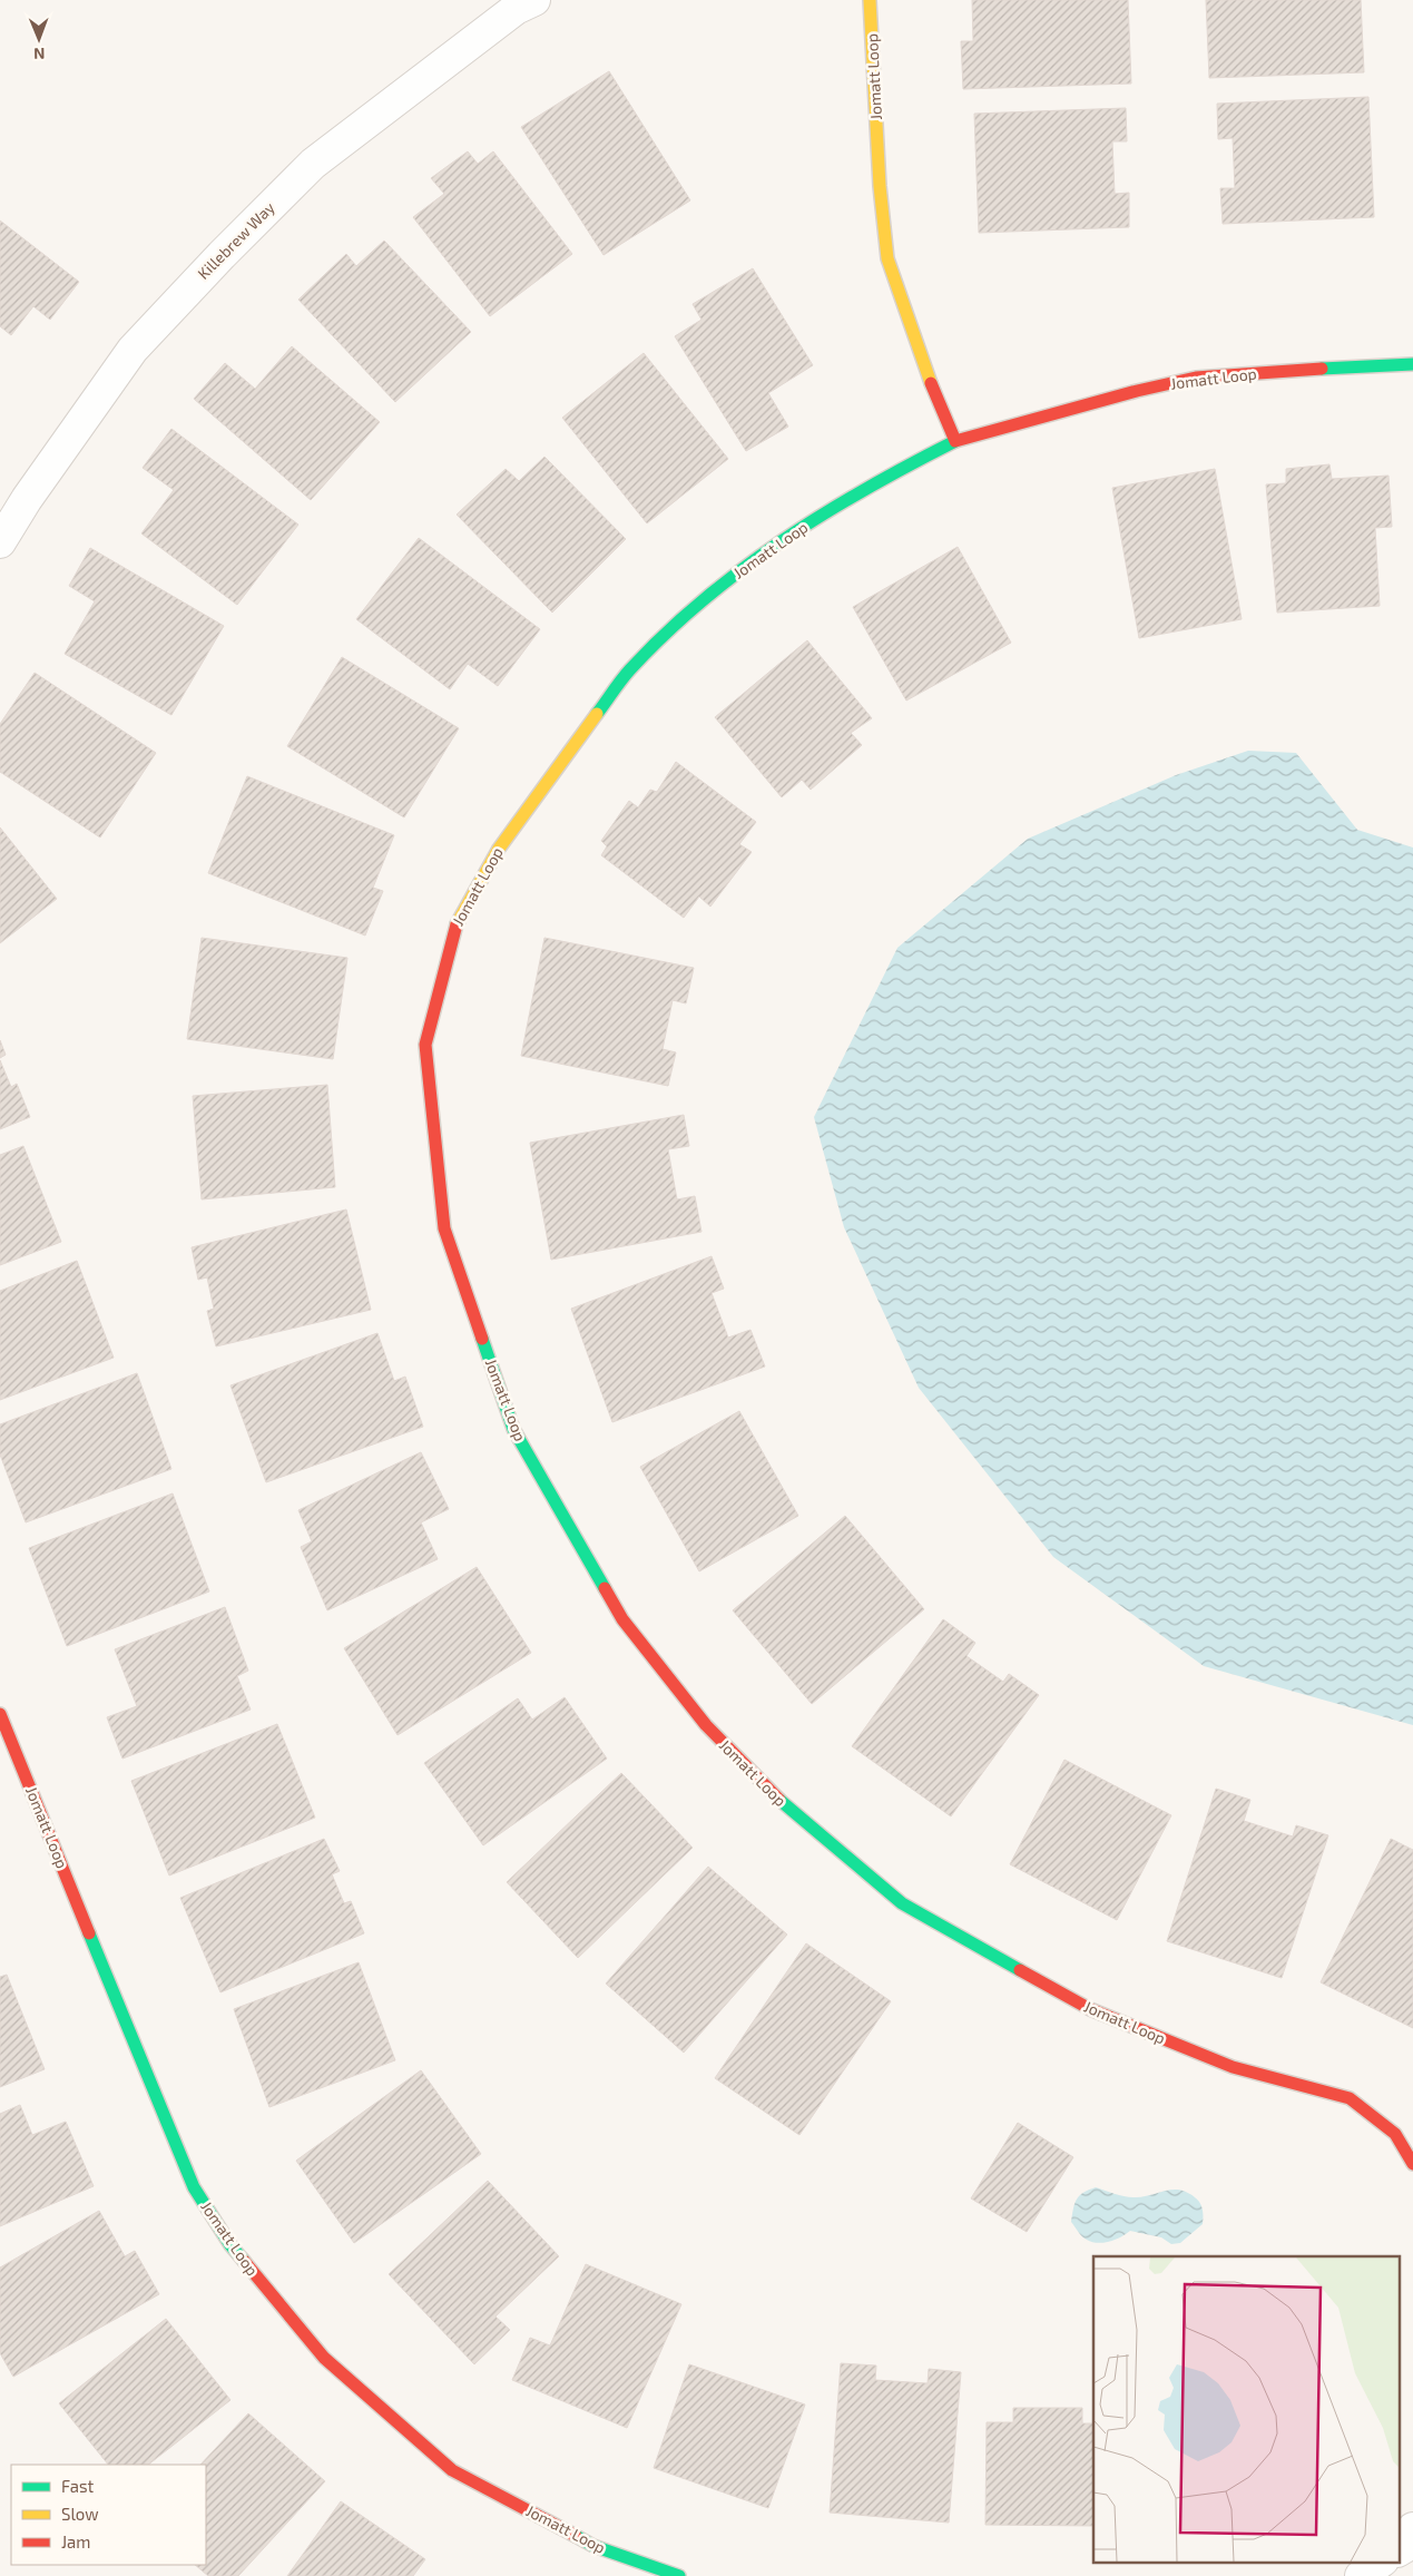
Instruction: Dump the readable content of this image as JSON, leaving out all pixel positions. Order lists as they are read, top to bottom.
{
  "streets": {
    "street": ["Jomatt Loop", "Killebrew Way"]
  },
  "legend": ["Fast", "Slow", "Jam"],
  "north": "bottom"
}
